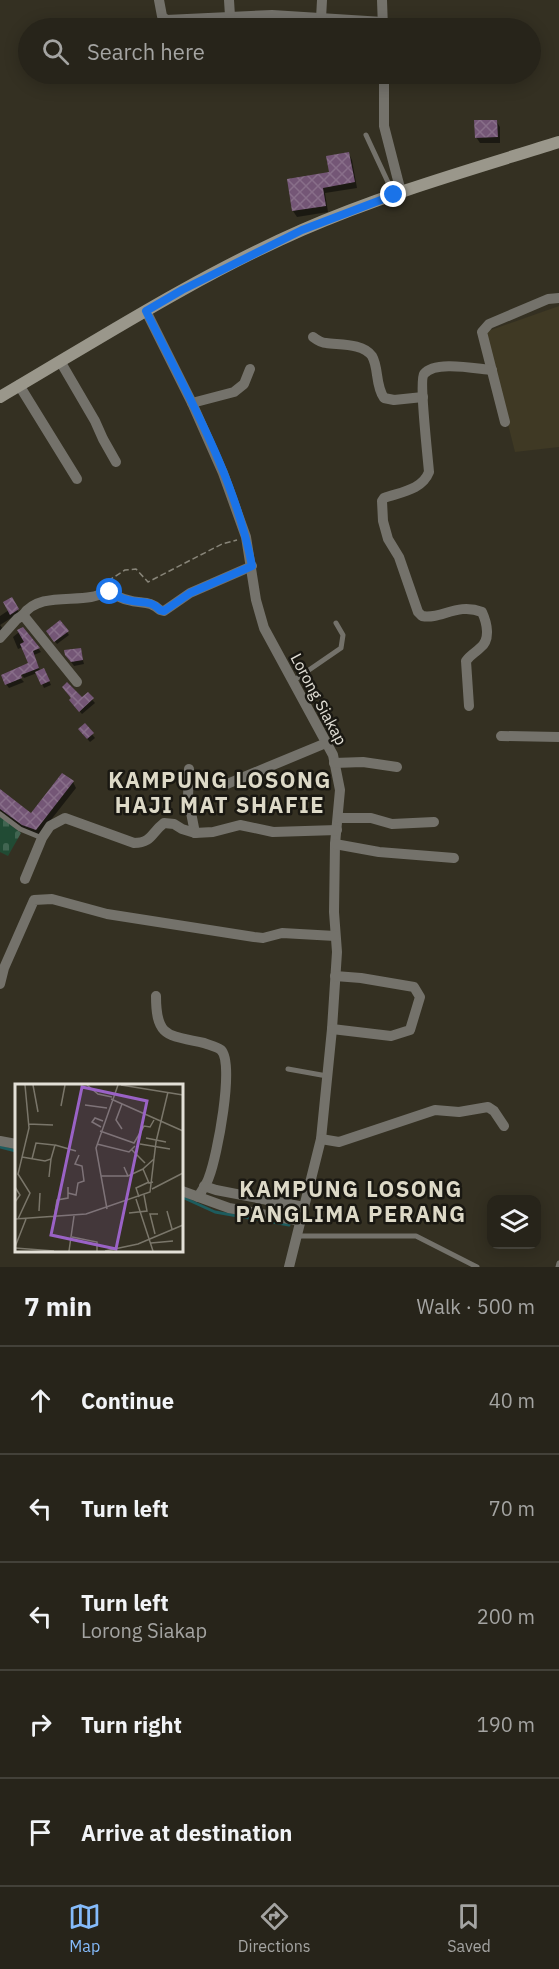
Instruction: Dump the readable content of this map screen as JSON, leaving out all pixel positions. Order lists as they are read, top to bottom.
{
  "streets": {
    "street": ["Lorong Siakap"]
  },
  "districts": ["KAMPUNG LOSONG HAJI MAT SHAFIE", "KAMPUNG LOSONG PANGLIMA PERANG"],
  "page": {
    "search": "Search here",
    "heading": ["7 min", "Walk · 500 m"],
    "list": [
      ["Continue", "40 m"],
      ["Turn left", "70 m"],
      ["Turn left", "Lorong Siakap", "200 m"],
      ["Turn right", "190 m"],
      "Arrive at destination"
    ],
    "nav": ["Map", "Directions", "Saved"]
  }
}
